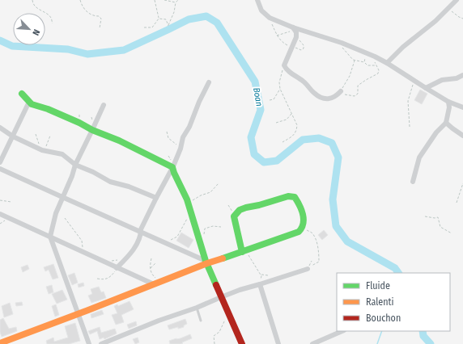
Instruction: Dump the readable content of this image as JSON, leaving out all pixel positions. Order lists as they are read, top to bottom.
{
  "water": ["Boan"],
  "legend": ["Fluide", "Ralenti", "Bouchon"],
  "north": "bottom right"
}
